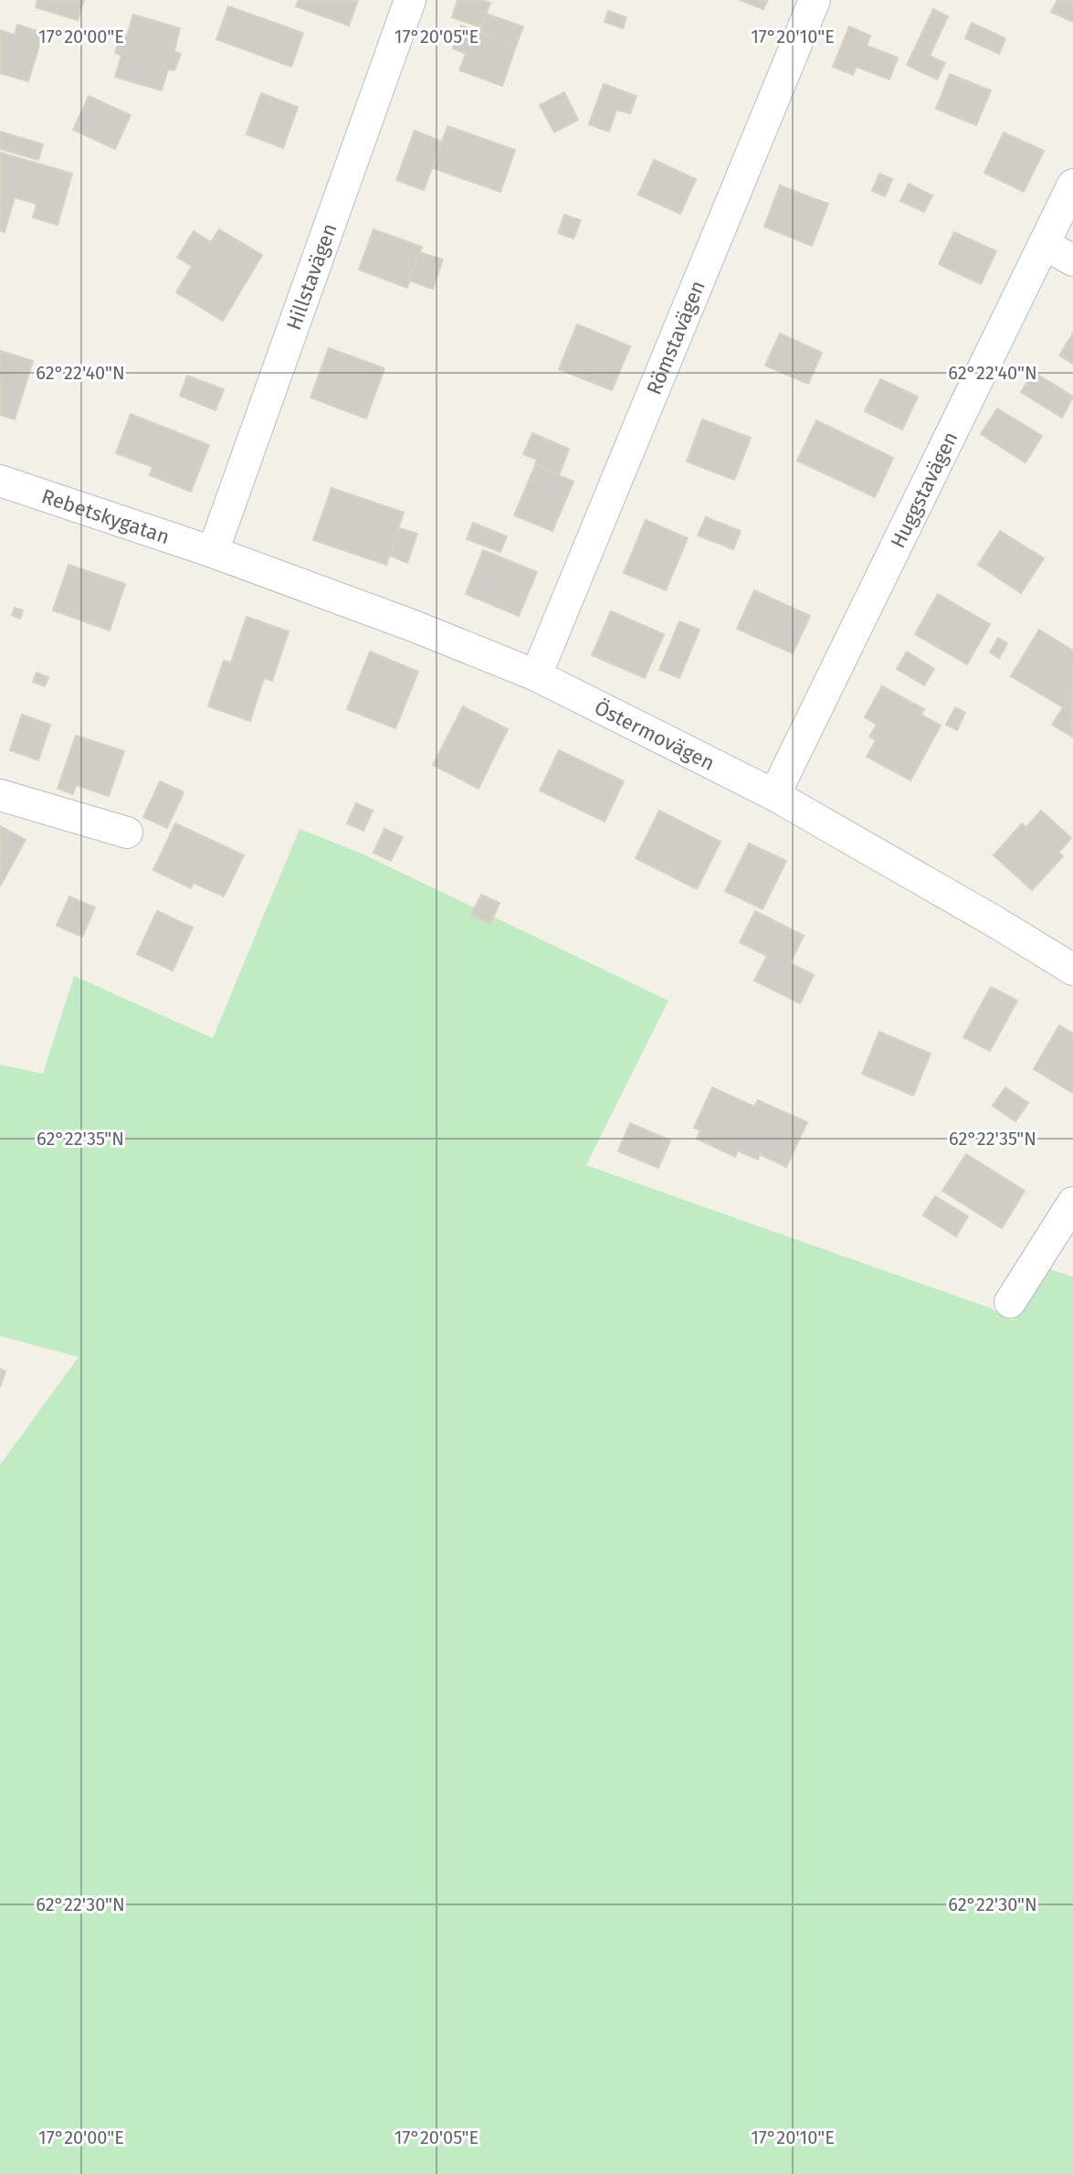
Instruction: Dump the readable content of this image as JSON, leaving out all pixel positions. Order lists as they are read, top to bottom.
{
  "streets": {
    "street": [
      "Hillstavägen",
      "Römstavägen",
      "Huggstavägen",
      "Rebetskygatan",
      "Östermovägen"
    ]
  },
  "crossings": [
    ["Hillstavägen", "Rebetskygatan"],
    ["Hillstavägen", "Östermovägen"],
    ["Römstavägen", "Östermovägen"],
    ["Huggstavägen", "Östermovägen"],
    ["Rebetskygatan", "Östermovägen"]
  ],
  "coordinates": [
    "17°20'00\"E",
    "17°20'05\"E",
    "17°20'10\"E",
    "62°22'40\"N",
    "62°22'35\"N",
    "62°22'30\"N"
  ]
}
